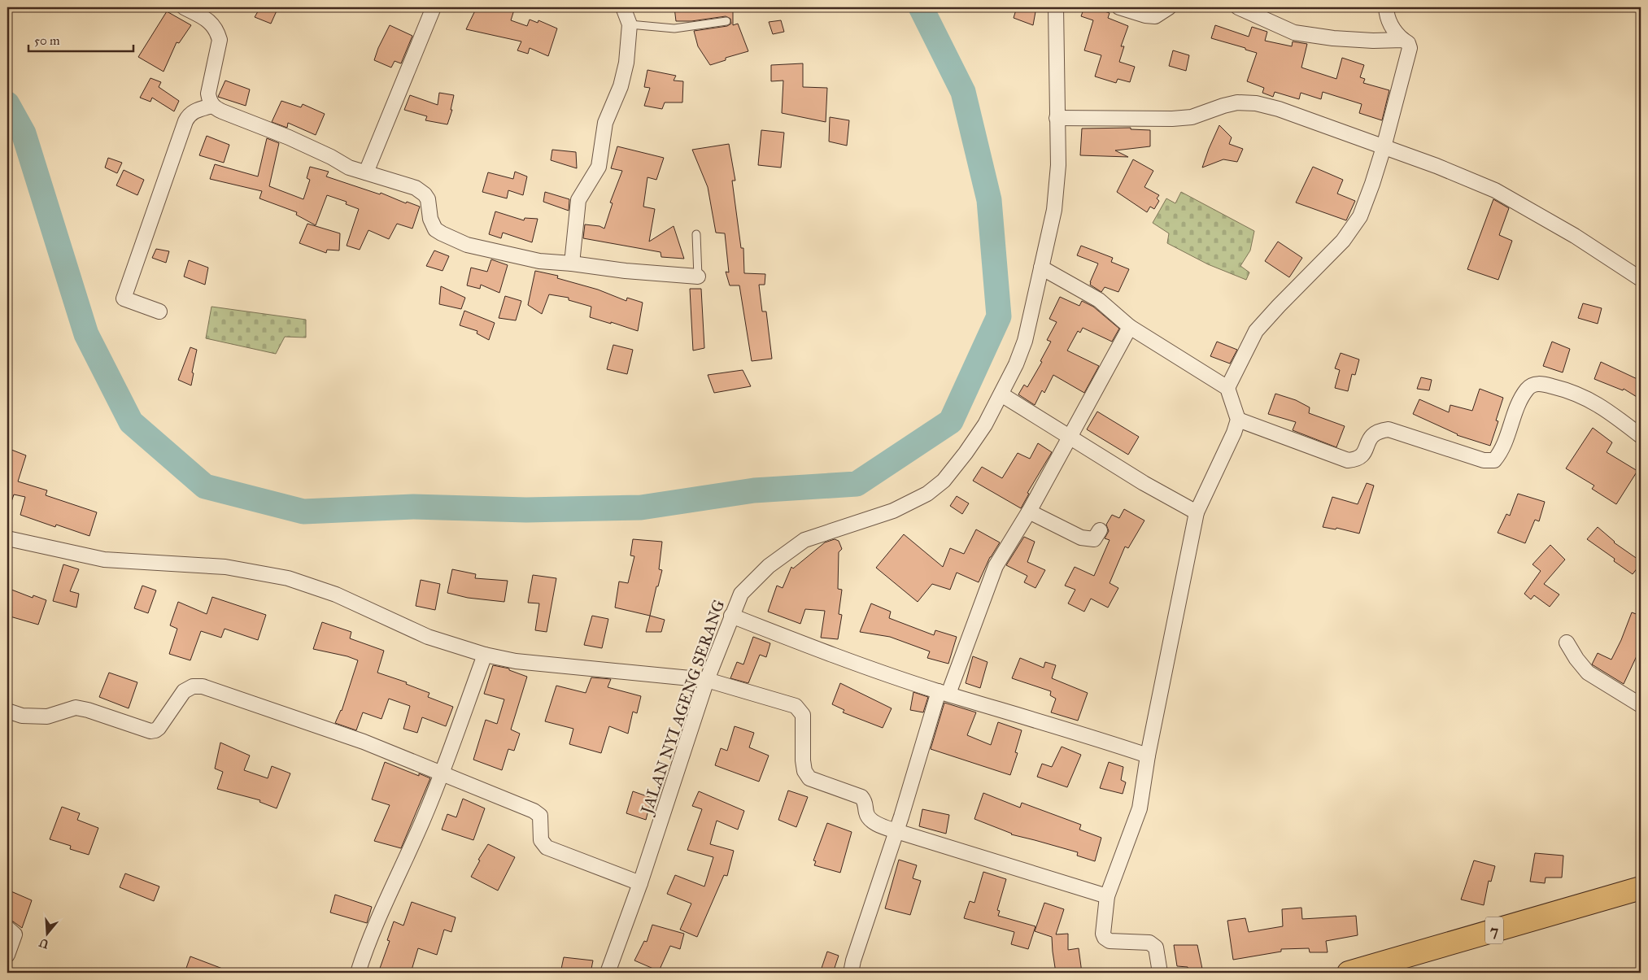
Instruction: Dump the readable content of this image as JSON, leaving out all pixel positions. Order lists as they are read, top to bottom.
{
  "streets": {
    "highway": ["7"],
    "street": ["JALAN NYI AGENG SERANG"]
  },
  "scale_bar": "50 m",
  "north": "bottom"
}
